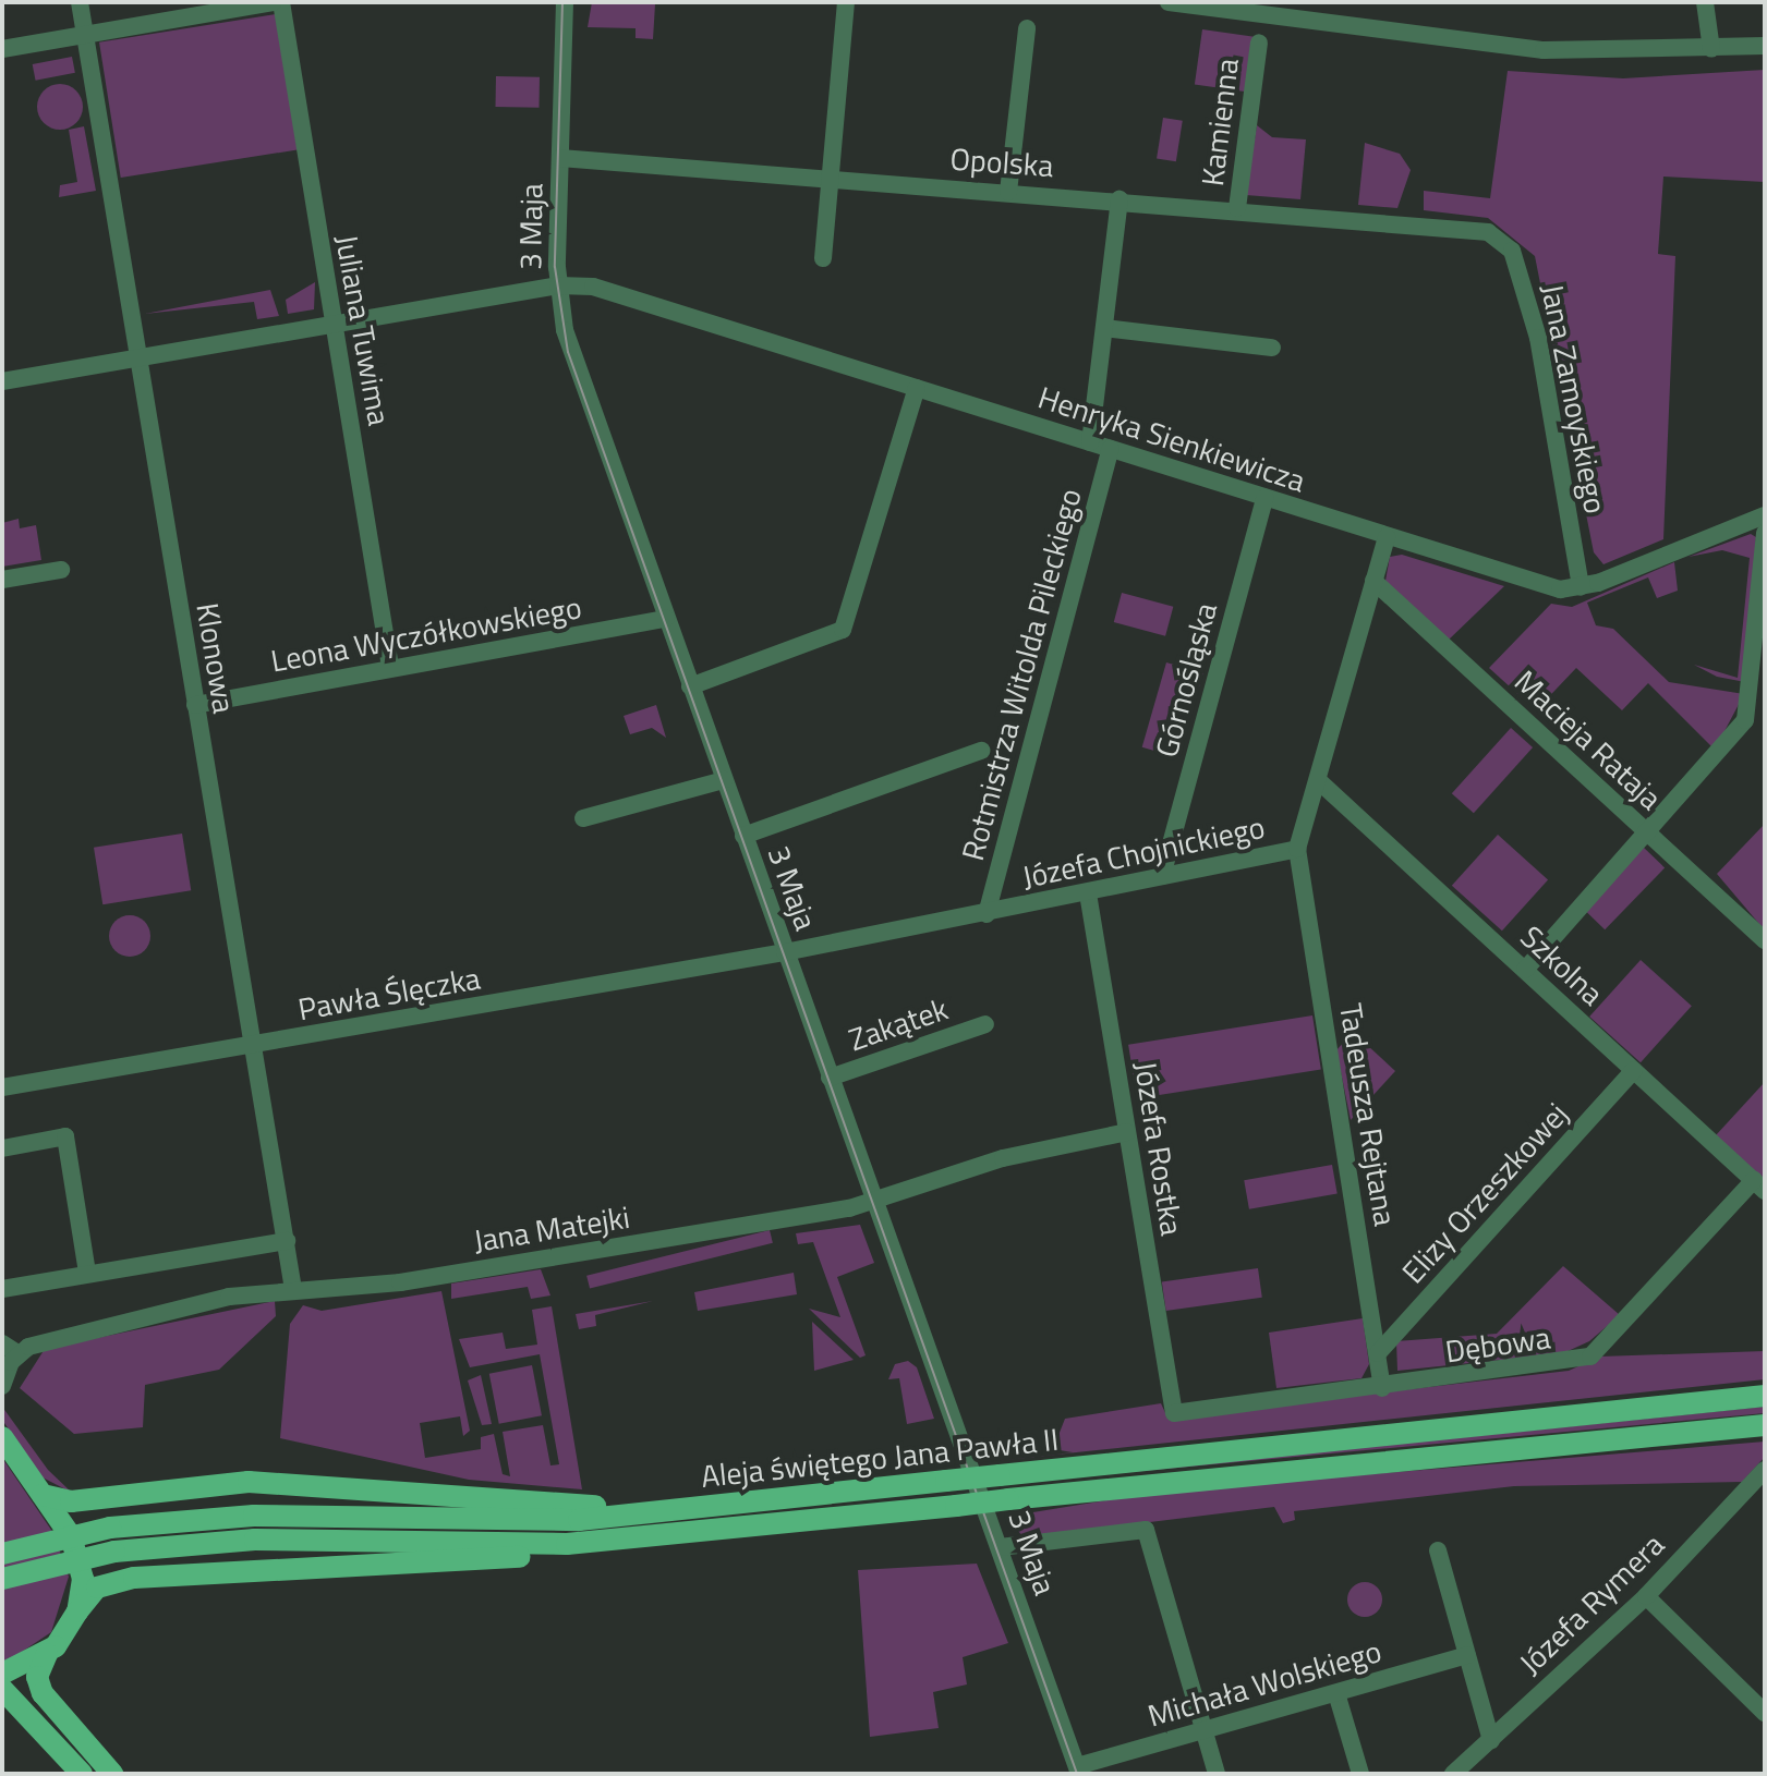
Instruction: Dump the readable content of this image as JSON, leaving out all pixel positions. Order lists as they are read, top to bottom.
{
  "streets": {
    "main road": ["Aleja świętego Jana Pawła II"],
    "street": [
      "Kamienna",
      "Opolska",
      "3 Maja",
      "Juliana Tuwima",
      "Jana Zamoyskiego",
      "Henryka Sienkiewicza",
      "Leona Wyczółkowskiego",
      "Klonowa",
      "Rotmistrza Witolda Pileckiego",
      "Górnośląska",
      "Macieja Rataja",
      "Józefa Chojnickiego",
      "Szkolna",
      "Pawła Ślęczka",
      "Zakątek",
      "Tadeusza Rejtana",
      "Józefa Rostka",
      "Elizy Orzeszkowej",
      "Jana Matejki",
      "Dębowa",
      "Józefa Rymera",
      "Michała Wolskiego"
    ]
  },
  "crossings": [
    ["Kamienna", "Opolska"],
    ["Opolska", "3 Maja"],
    ["Opolska", "Jana Zamoyskiego"],
    ["3 Maja", "Henryka Sienkiewicza"],
    ["3 Maja", "Leona Wyczółkowskiego"],
    ["3 Maja", "Józefa Chojnickiego"],
    ["3 Maja", "Pawła Ślęczka"],
    ["3 Maja", "Zakątek"],
    ["3 Maja", "Jana Matejki"],
    ["3 Maja", "Michała Wolskiego"],
    ["Juliana Tuwima", "Henryka Sienkiewicza"],
    ["Juliana Tuwima", "Leona Wyczółkowskiego"],
    ["Jana Zamoyskiego", "Henryka Sienkiewicza"],
    ["Henryka Sienkiewicza", "Klonowa"],
    ["Henryka Sienkiewicza", "Rotmistrza Witolda Pileckiego"],
    ["Henryka Sienkiewicza", "Górnośląska"],
    ["Henryka Sienkiewicza", "Józefa Chojnickiego"],
    ["Leona Wyczółkowskiego", "Klonowa"],
    ["Klonowa", "Pawła Ślęczka"],
    ["Klonowa", "Jana Matejki"],
    ["Rotmistrza Witolda Pileckiego", "Józefa Chojnickiego"],
    ["Górnośląska", "Józefa Chojnickiego"],
    ["Macieja Rataja", "Józefa Chojnickiego"],
    ["Józefa Chojnickiego", "Szkolna"],
    ["Józefa Chojnickiego", "Pawła Ślęczka"],
    ["Józefa Chojnickiego", "Tadeusza Rejtana"],
    ["Józefa Chojnickiego", "Józefa Rostka"],
    ["Szkolna", "Elizy Orzeszkowej"],
    ["Szkolna", "Dębowa"],
    ["Tadeusza Rejtana", "Elizy Orzeszkowej"],
    ["Tadeusza Rejtana", "Dębowa"],
    ["Józefa Rostka", "Jana Matejki"],
    ["Józefa Rostka", "Dębowa"]
  ]
}
